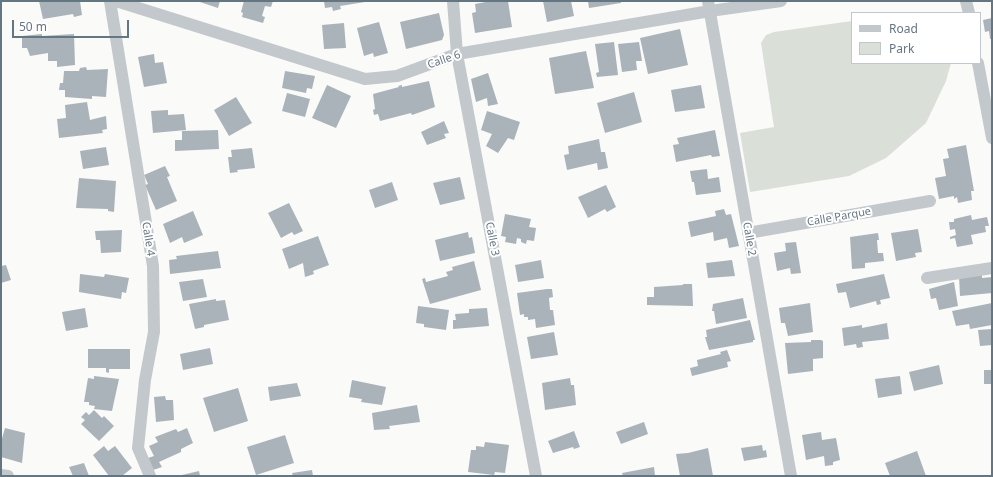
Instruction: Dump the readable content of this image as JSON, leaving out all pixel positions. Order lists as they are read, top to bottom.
{
  "streets": {
    "street": [
      "Calle 6",
      "Calle Parque",
      "Calle 4",
      "Calle 3",
      "Calle 2"
    ]
  },
  "crossings": [
    ["Calle 6", "Calle 3"],
    ["Calle 6", "Calle 2"],
    ["Calle Parque", "Calle 2"]
  ],
  "legend": ["Road", "Park"],
  "scale_bar": "50 m"
}
